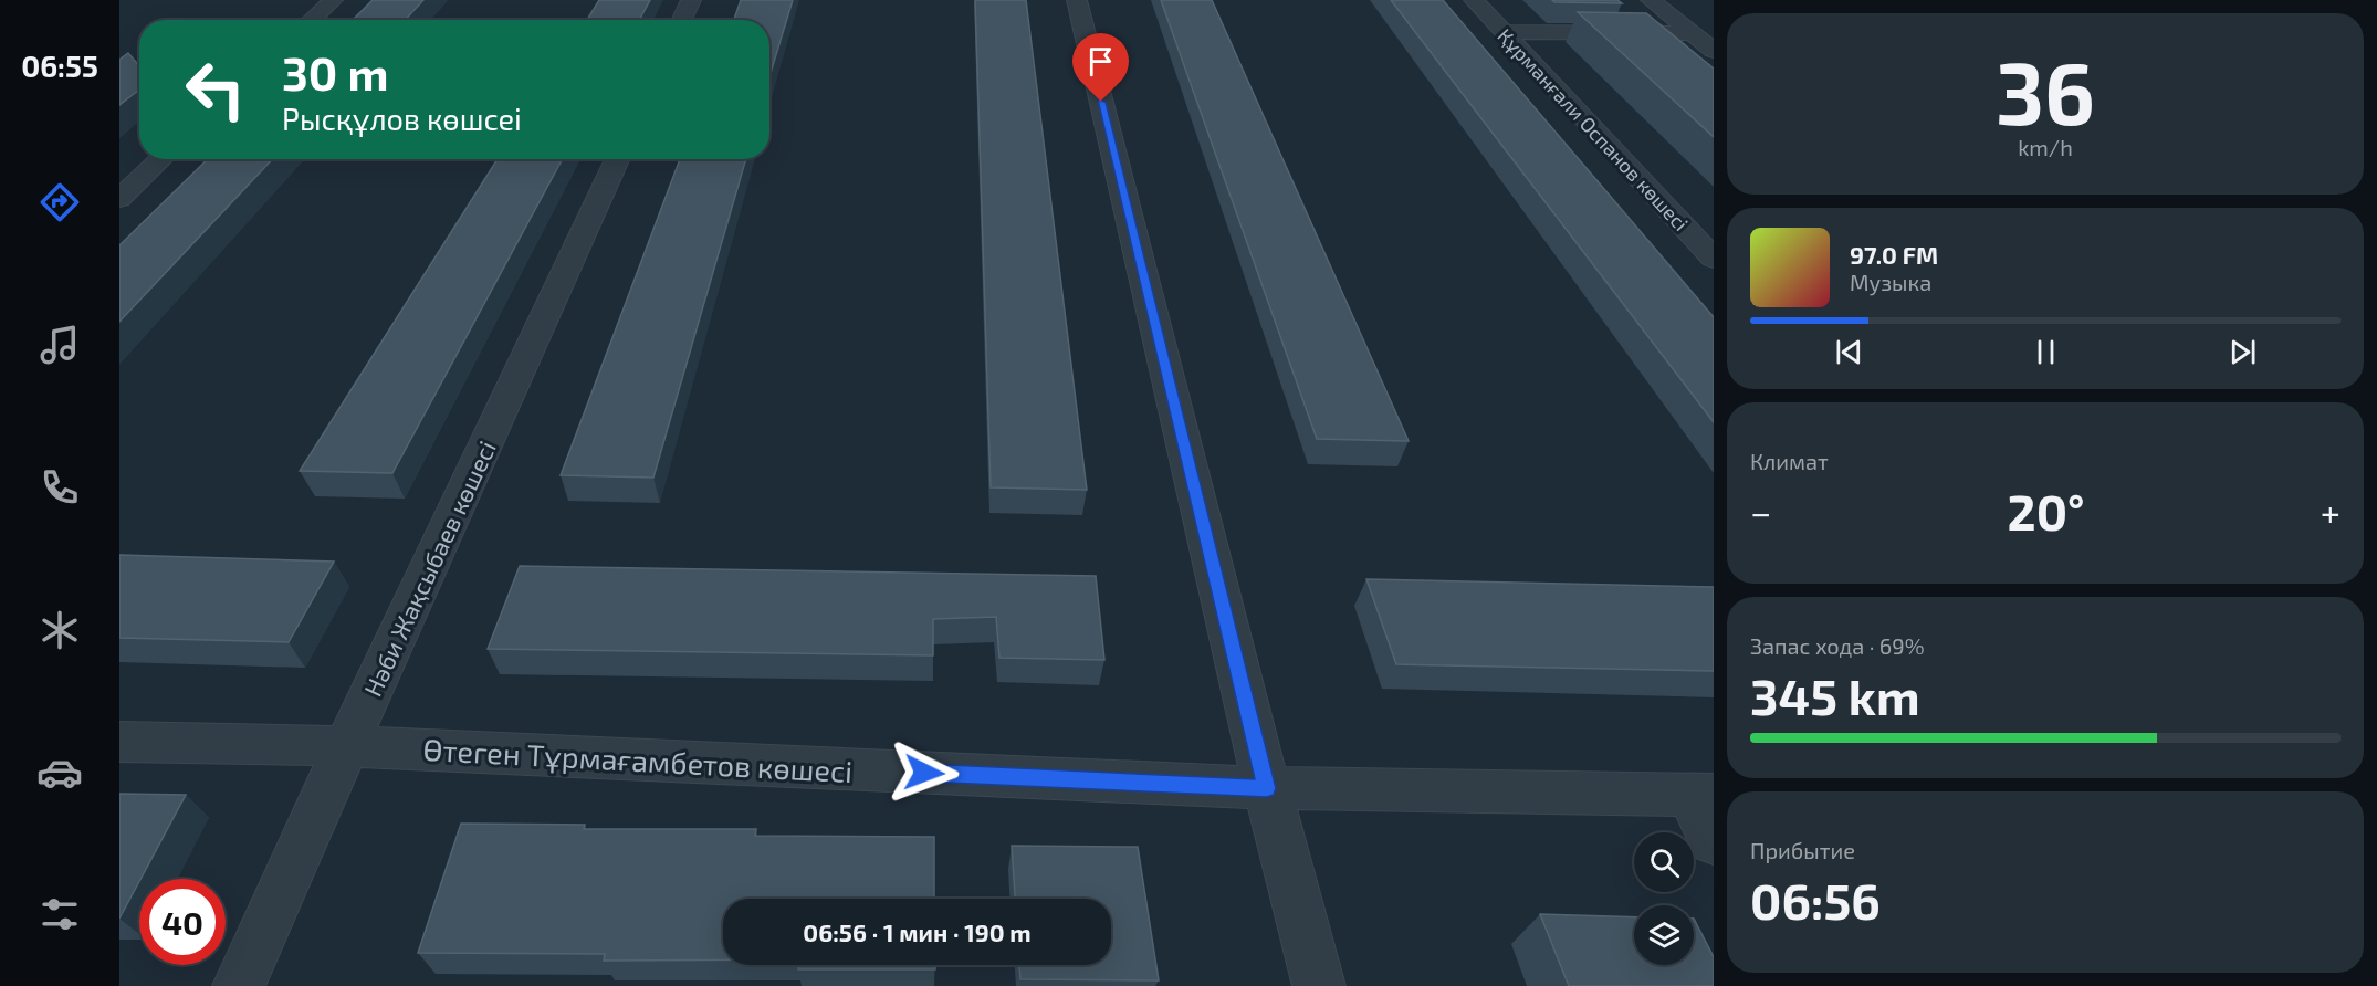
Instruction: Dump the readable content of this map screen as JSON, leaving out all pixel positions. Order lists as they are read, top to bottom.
{
  "streets": {
    "street": ["Құрманғали Оспанов көшесі", "Нәби Жақсыбаев көшесі", "Өтеген Тұрмағамбетов көшесі"]
  },
  "crossings": [
    ["Нәби Жақсыбаев көшесі", "Өтеген Тұрмағамбетов көшесі"]
  ],
  "page": {
    "tabs": "06:55",
    "tile": [
      ["36", "km/h"],
      "Климат",
      ["Запас хода · 69%", "345 km"],
      ["Прибытие", "06:56"]
    ],
    "turn": ["30 m", "Рысқұлов көшсеі"],
    "song": ["97.0 FM", "Музыка"],
    "heat": ["−", "20°", "+"],
    "limit": "40",
    "trip": "06:56 · 1 мин · 190 m"
  }
}
